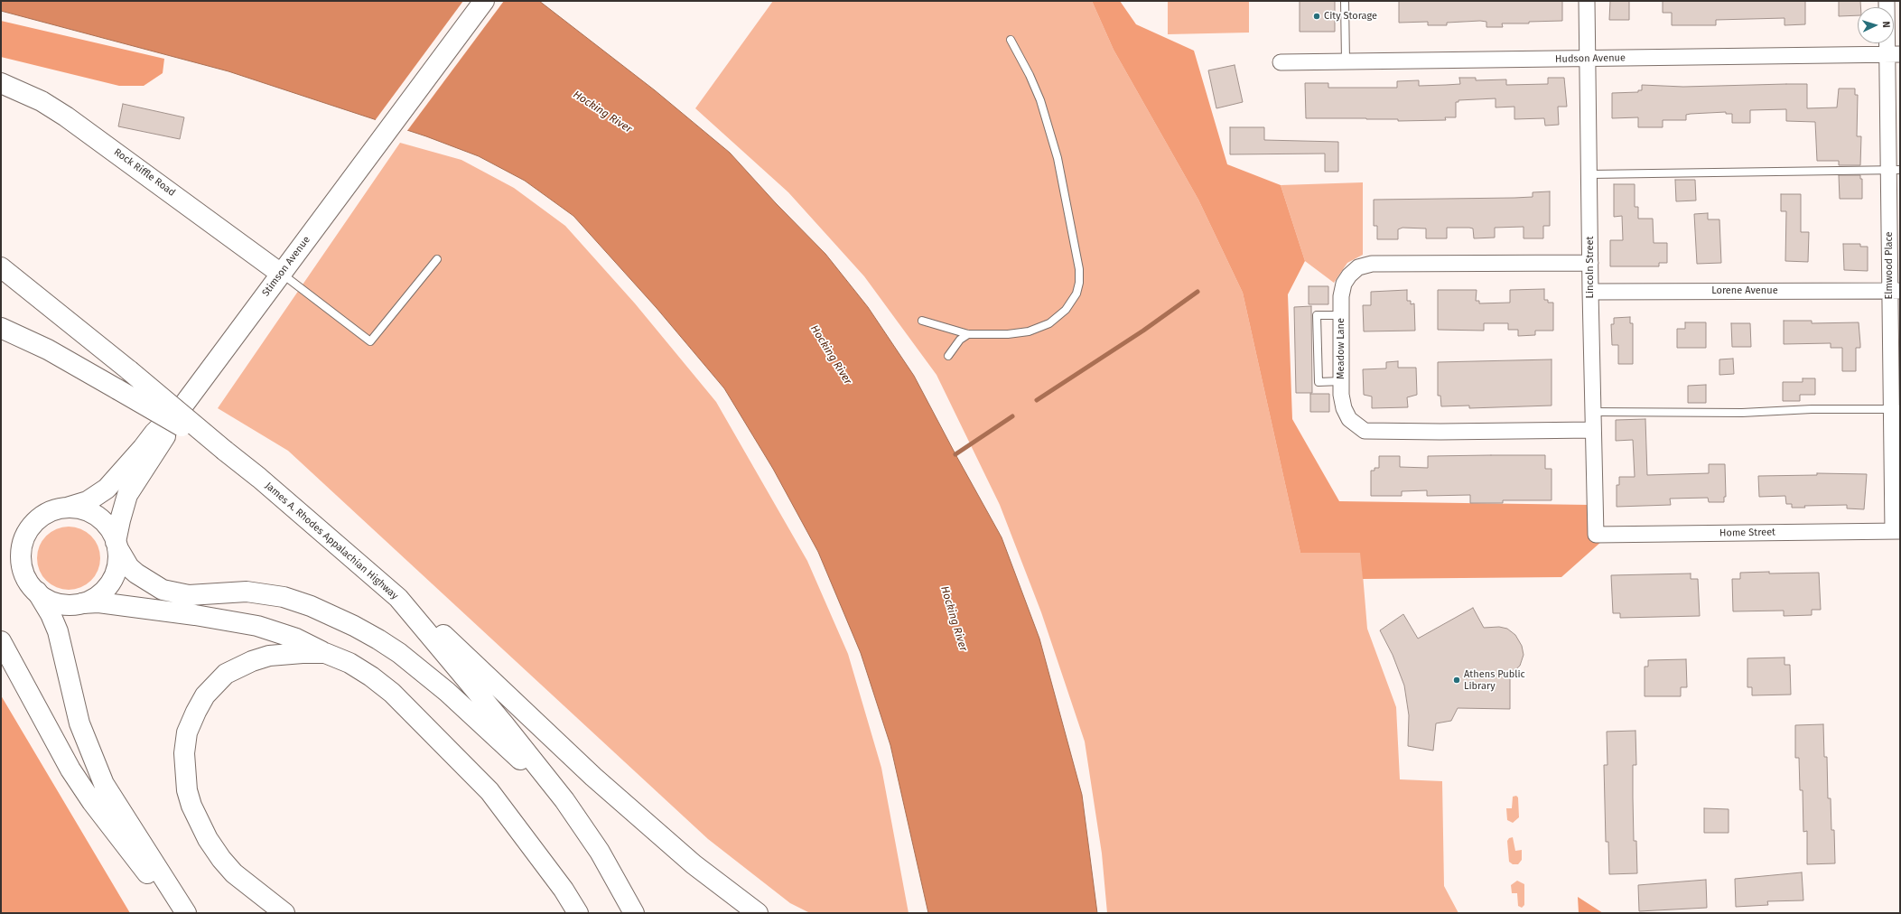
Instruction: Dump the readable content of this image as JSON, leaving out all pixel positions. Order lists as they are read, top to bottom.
{
  "streets": {
    "main road": ["Rock Riffle Road", "Stimson Avenue", "James A. Rhodes Appalachian Highway"],
    "street": [
      "Hudson Avenue",
      "Elmwood Place",
      "Lincoln Street",
      "Lorene Avenue",
      "Meadow Lane",
      "Home Street"
    ]
  },
  "crossings": [
    ["Hudson Avenue", "Elmwood Place"],
    ["Hudson Avenue", "Lincoln Street"],
    ["Rock Riffle Road", "Stimson Avenue"],
    ["Elmwood Place", "Lorene Avenue"],
    ["Elmwood Place", "Home Street"],
    ["Lincoln Street", "Lorene Avenue"],
    ["Lincoln Street", "Meadow Lane"],
    ["Lincoln Street", "Home Street"]
  ],
  "water": ["Hocking River"],
  "places": ["City Storage", "Athens Public Library"],
  "north": "right"
}
